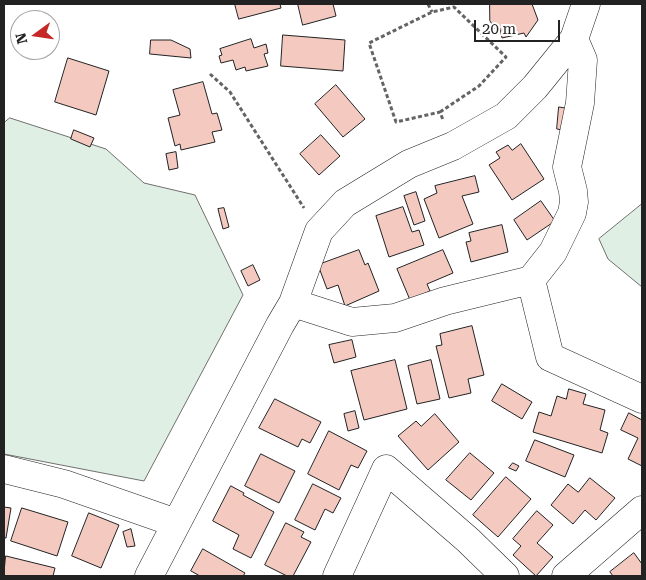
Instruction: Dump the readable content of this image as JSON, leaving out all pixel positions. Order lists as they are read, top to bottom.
{
  "scale_bar": "20 m",
  "north": "left"
}
